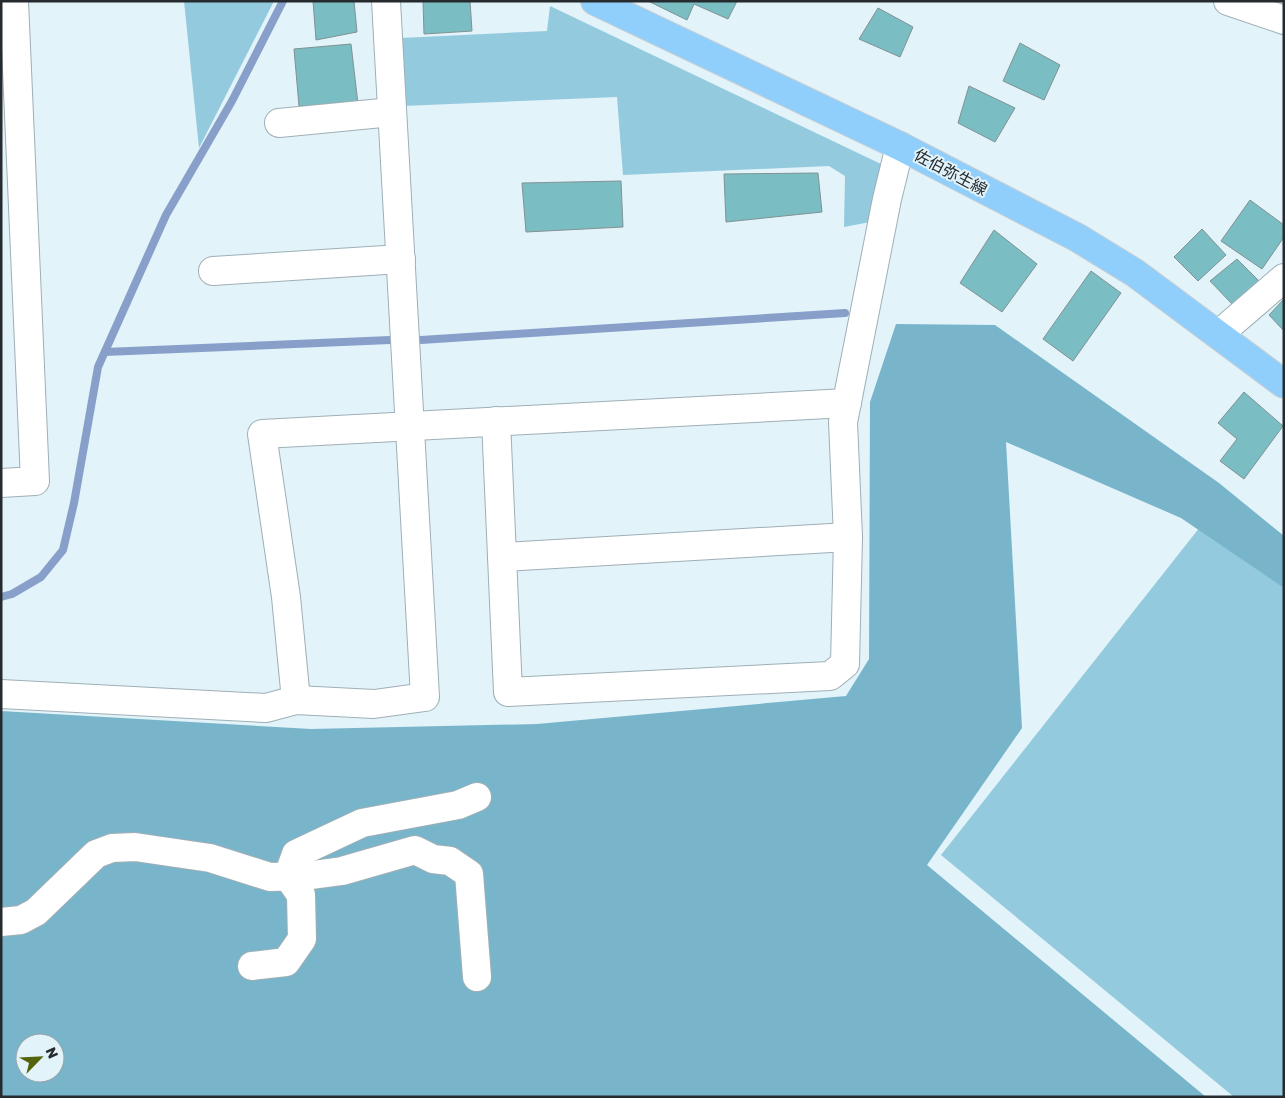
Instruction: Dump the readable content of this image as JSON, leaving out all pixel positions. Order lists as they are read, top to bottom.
{
  "streets": {
    "main road": ["佐伯弥生線"]
  },
  "north": "top right"
}
